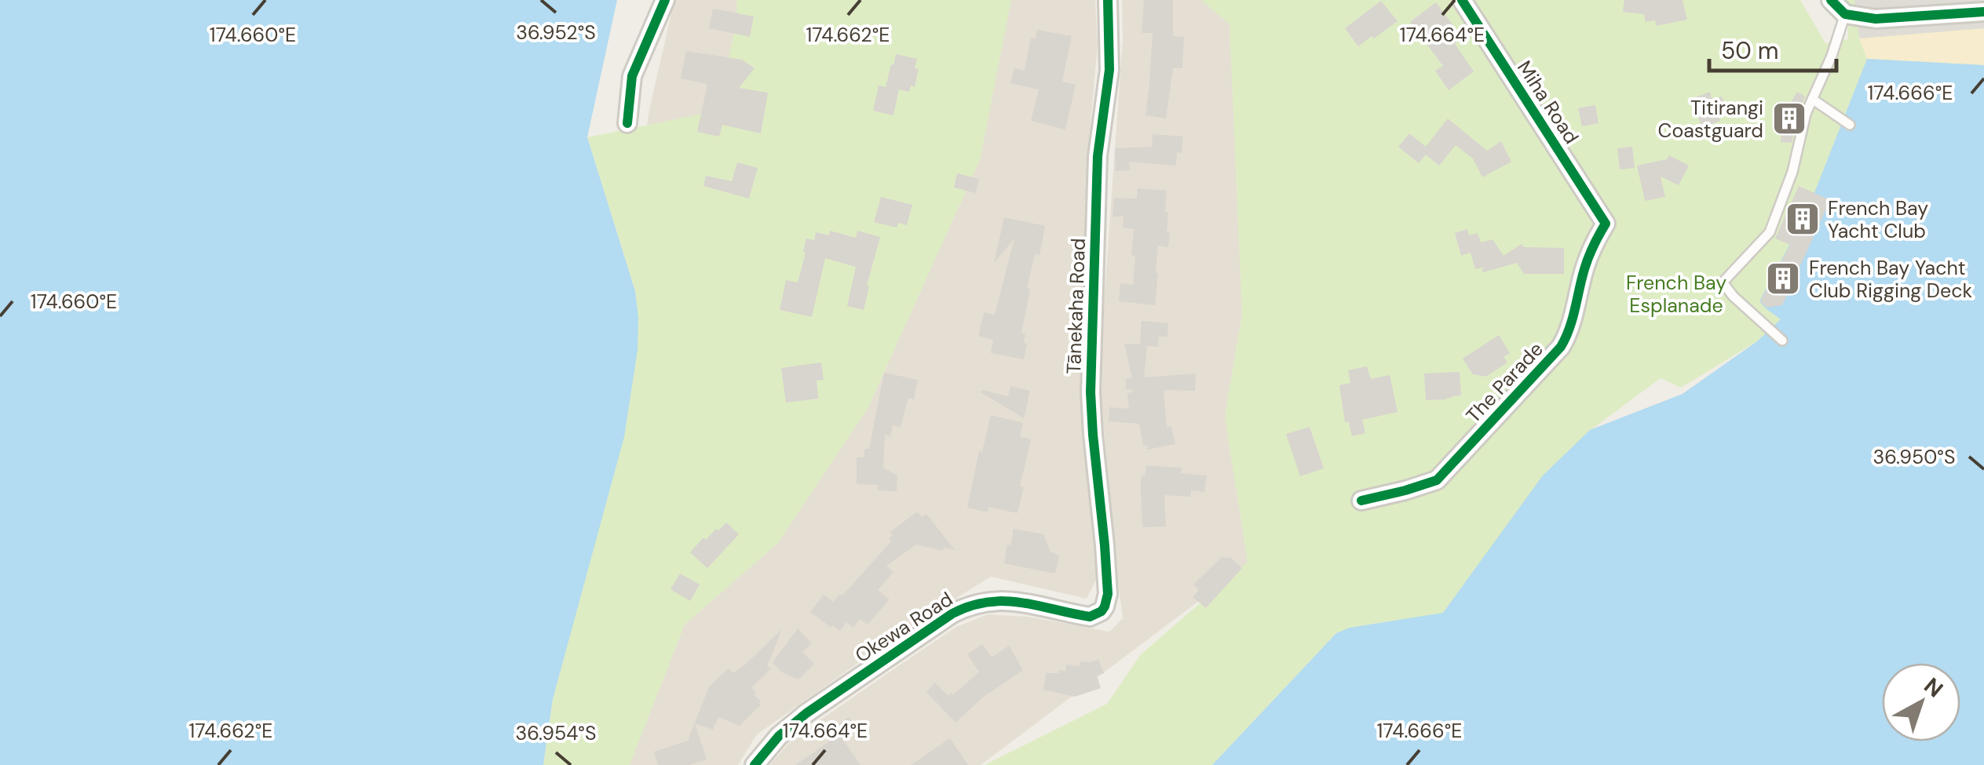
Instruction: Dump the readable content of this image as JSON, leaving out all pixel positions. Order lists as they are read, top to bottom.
{
  "streets": {
    "street": [
      "Miha Road",
      "Tānekaha Road",
      "The Parade",
      "Okewa Road"
    ]
  },
  "crossings": [
    ["Miha Road", "The Parade"],
    ["Tānekaha Road", "Okewa Road"]
  ],
  "parks": ["French Bay Esplanade"],
  "places": {
    "building": ["Titirangi Coastguard", "French Bay Yacht Club", "French Bay Yacht Club Rigging Deck"]
  },
  "scale_bar": "50 m",
  "north": "top right",
  "coordinates": [
    "36.952°S",
    "174.660°E",
    "174.662°E",
    "174.664°E",
    "174.666°E",
    "36.950°S",
    "36.954°S"
  ]
}
